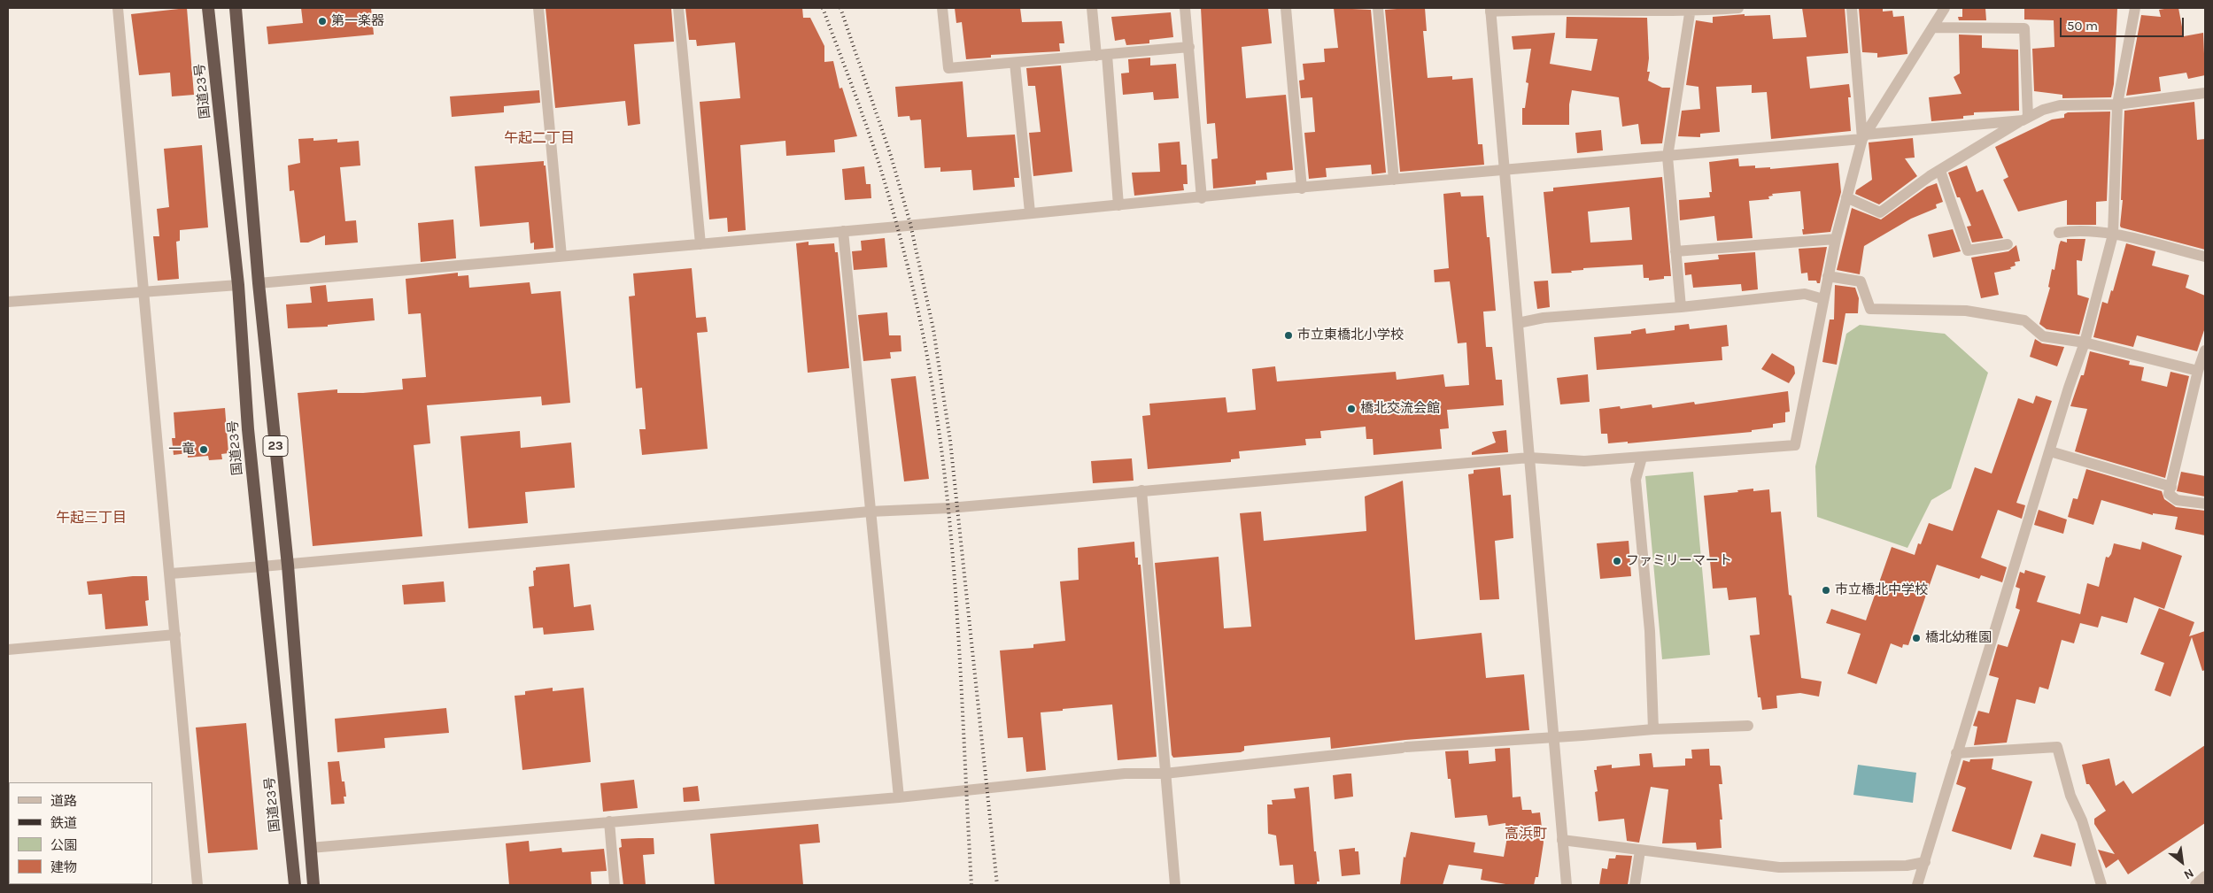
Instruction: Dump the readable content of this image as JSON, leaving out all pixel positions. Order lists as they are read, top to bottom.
{
  "streets": {
    "highway": ["国道23号", "23"]
  },
  "districts": ["午起二丁目", "午起三丁目", "高浜町"],
  "places": [
    "第一楽器",
    "市立東橋北小学校",
    "橋北交流会館",
    "一竜",
    "ファミリーマート",
    "市立橋北中学校",
    "橋北幼稚園"
  ],
  "legend": [
    "道路",
    "鉄道",
    "公園",
    "建物"
  ],
  "scale_bar": "50 m",
  "north": "bottom right"
}
